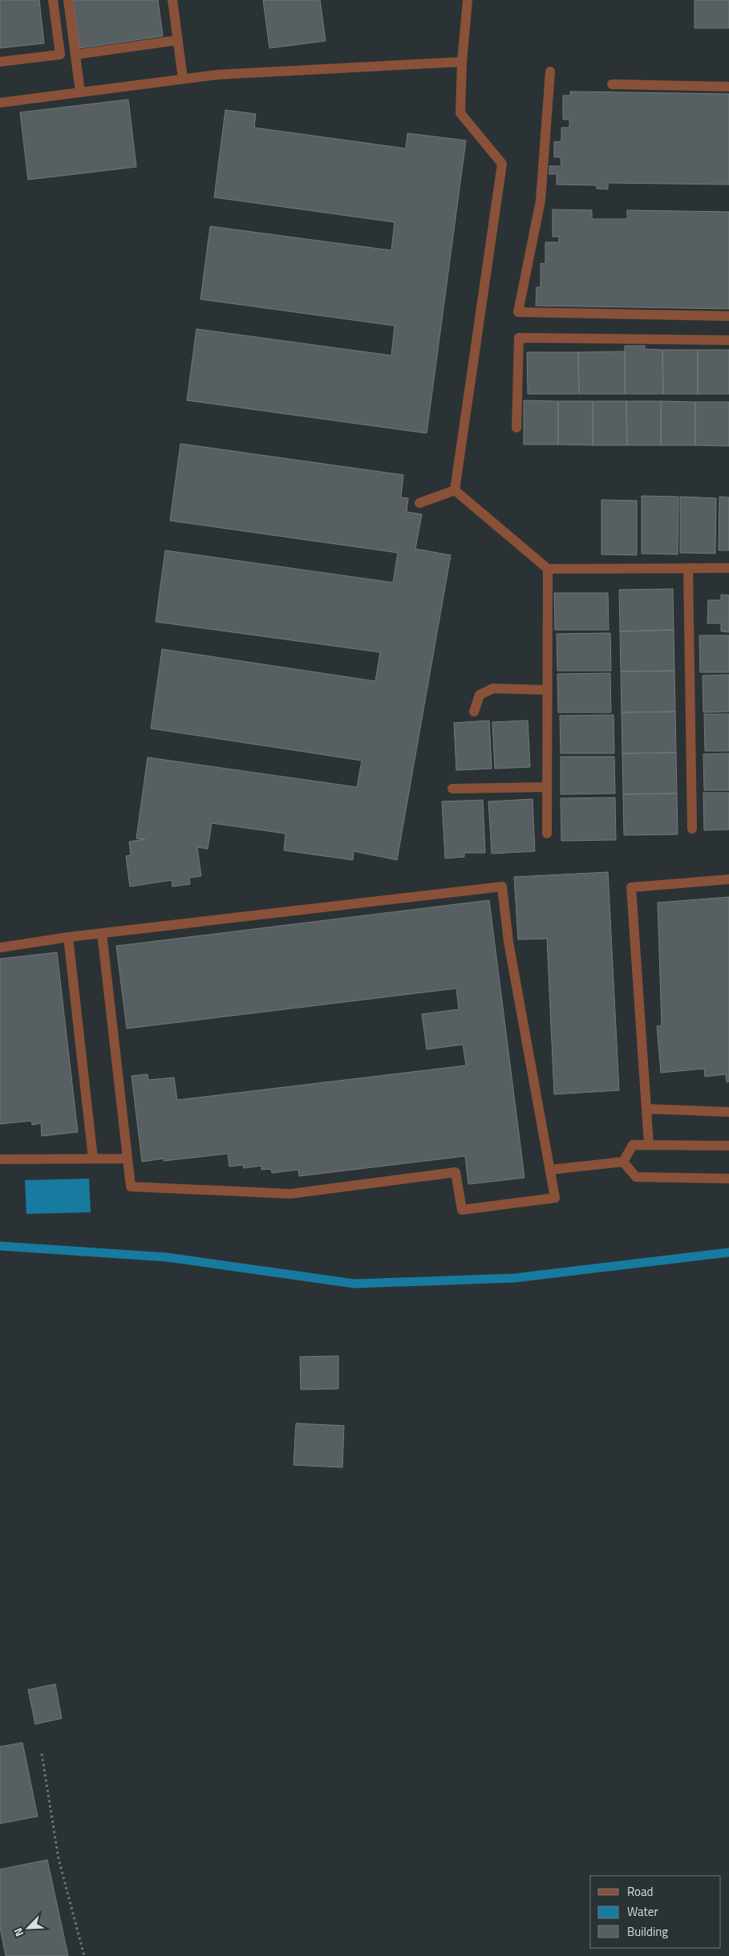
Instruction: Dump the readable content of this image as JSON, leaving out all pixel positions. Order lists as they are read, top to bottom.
{
  "legend": ["Road", "Water", "Building"],
  "north": "bottom left"
}
